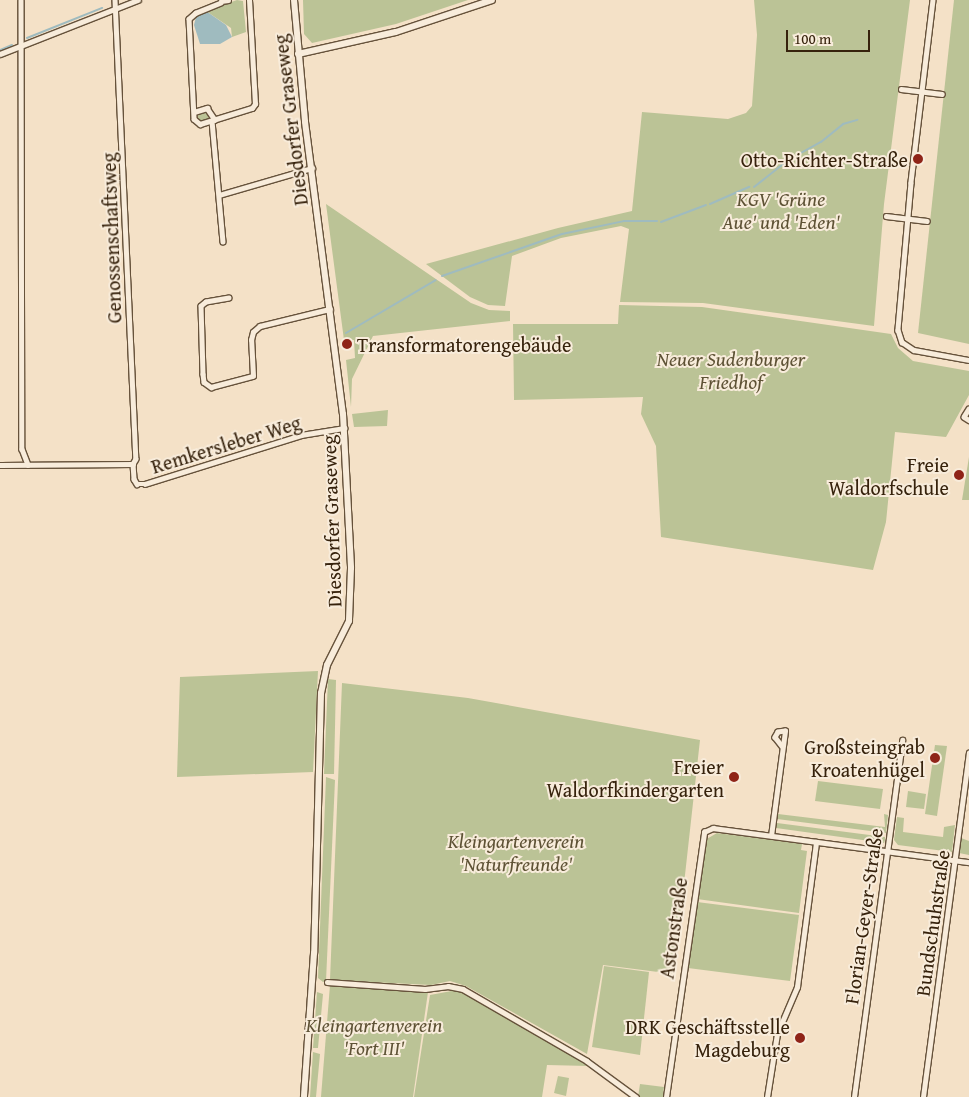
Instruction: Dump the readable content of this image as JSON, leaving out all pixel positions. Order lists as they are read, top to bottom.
{
  "streets": {
    "main road": ["Diesdorfer Graseweg"],
    "street": [
      "Genossenschaftsweg",
      "Remkersleber Weg",
      "Florian-Geyer-Straße",
      "Bundschuhstraße",
      "Astonstraße"
    ]
  },
  "crossings": [
    ["Diesdorfer Graseweg", "Remkersleber Weg"],
    ["Genossenschaftsweg", "Remkersleber Weg"],
    ["Florian-Geyer-Straße", "Astonstraße"],
    ["Bundschuhstraße", "Astonstraße"]
  ],
  "parks": [
    "KGV 'Grüne Aue' und 'Eden'",
    "Neuer Sudenburger Friedhof",
    "Kleingartenverein 'Naturfreunde'",
    "Kleingartenverein 'Fort III'"
  ],
  "places": [
    "Otto-Richter-Straße",
    "Transformatorengebäude",
    "Freie Waldorfschule",
    "Großsteingrab Kroatenhügel",
    "Freier Waldorfkindergarten",
    "DRK Geschäftsstelle Magdeburg"
  ],
  "scale_bar": "100 m"
}
